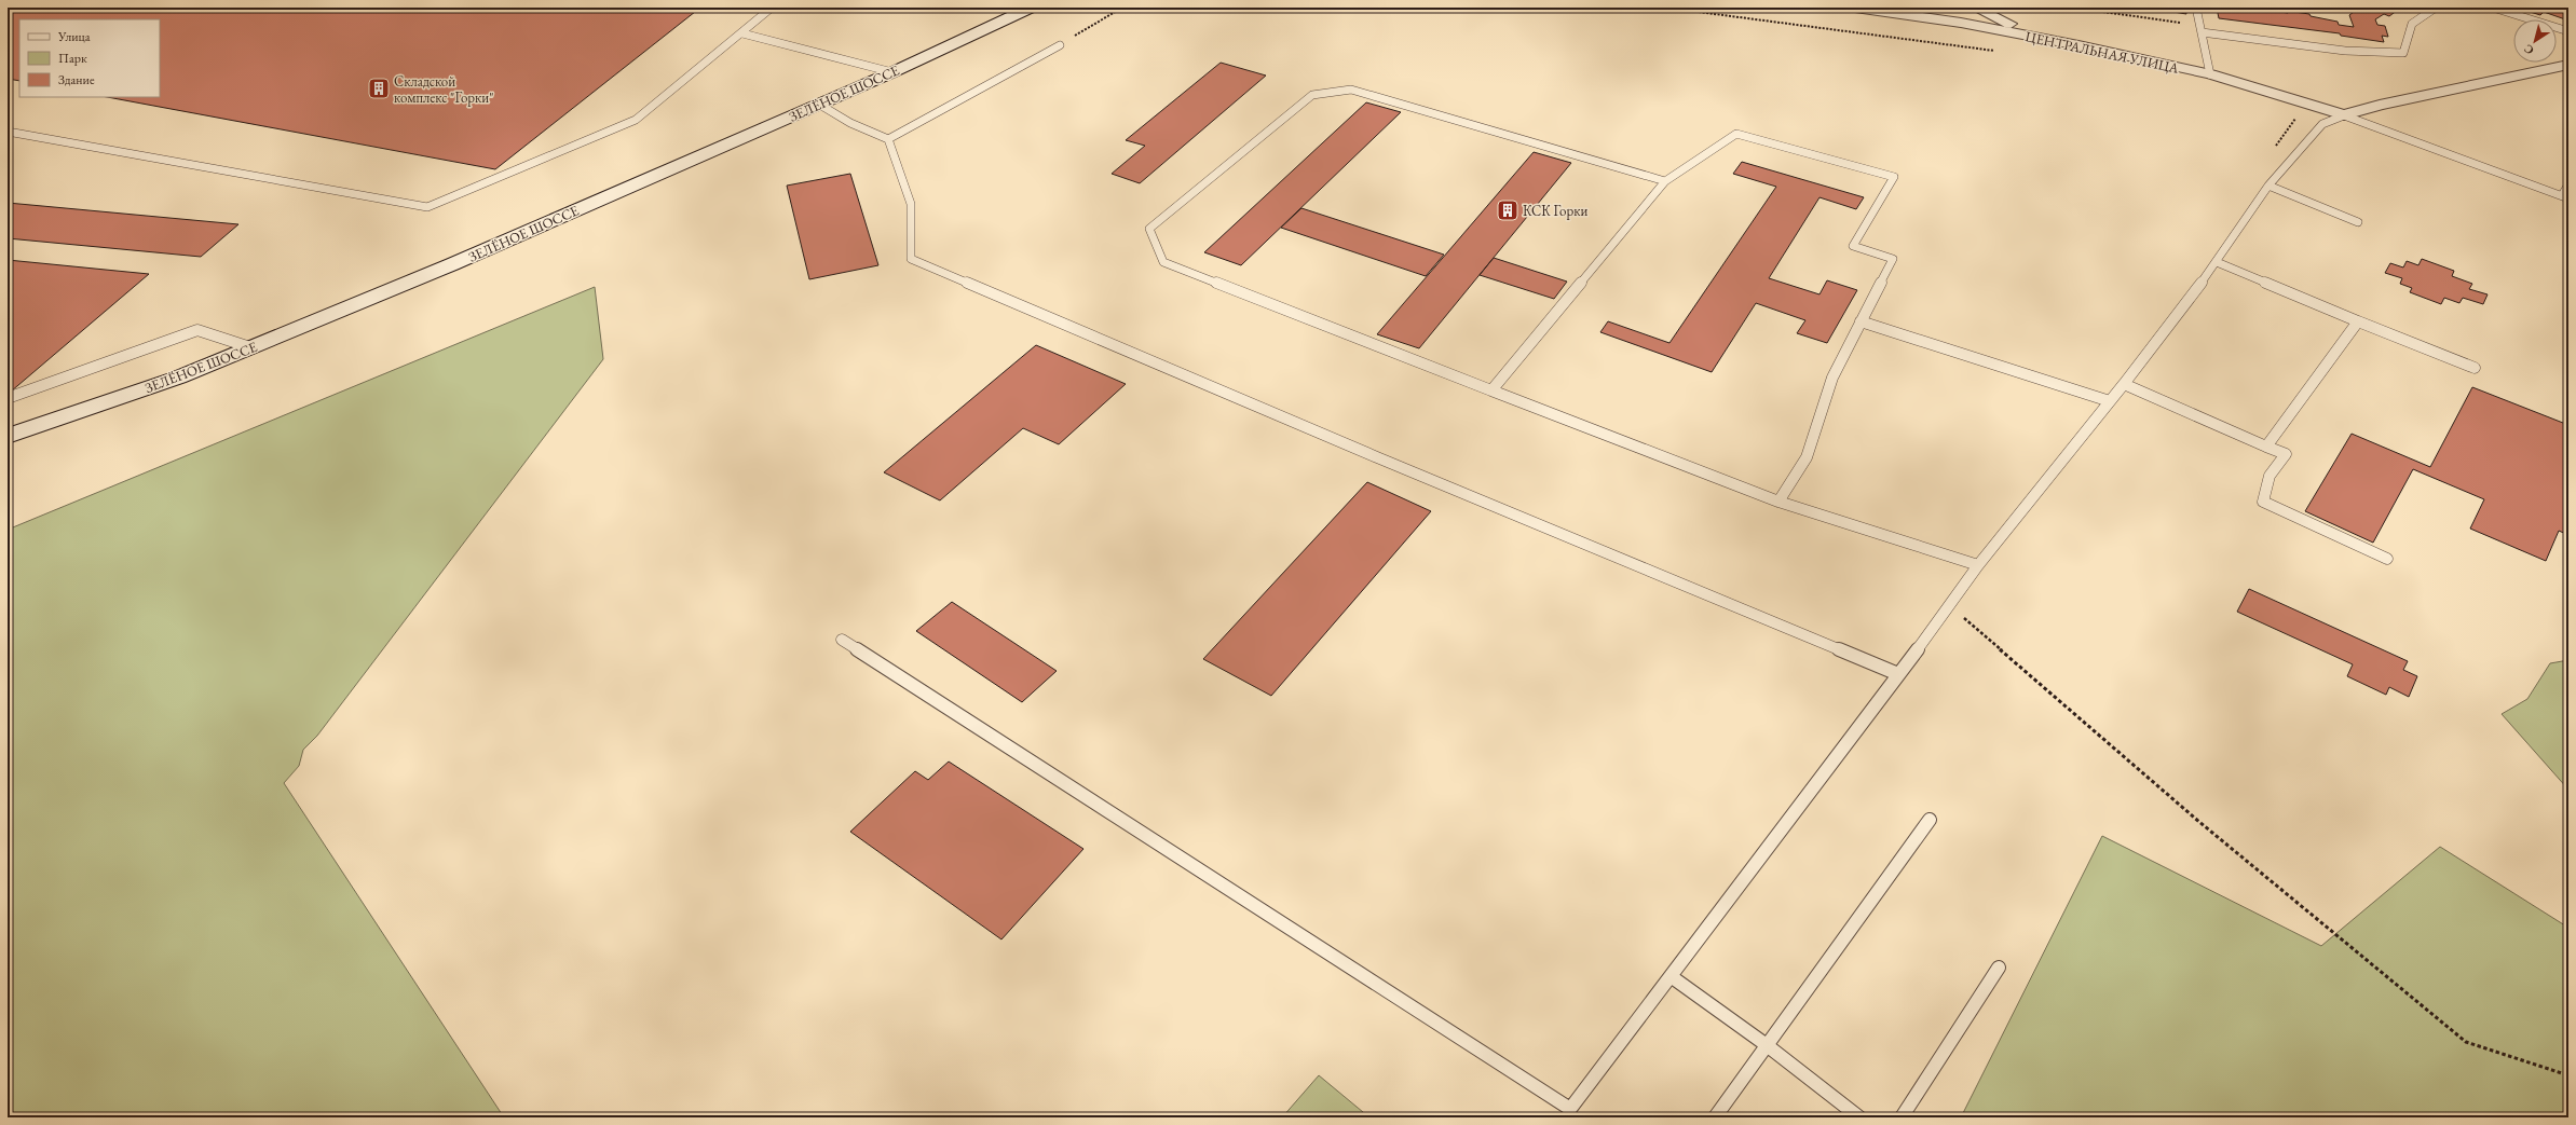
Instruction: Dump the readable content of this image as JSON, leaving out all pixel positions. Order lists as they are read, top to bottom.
{
  "streets": {
    "main road": ["ЗЕЛЁНОЕ ШОССЕ"],
    "street": ["ЦЕНТРАЛЬНАЯ УЛИЦА"]
  },
  "places": {
    "building": ["Складской комплекс \"Горки\"", "КСК Горки"]
  },
  "legend": ["Улица", "Парк", "Здание"],
  "north": "bottom left"
}
